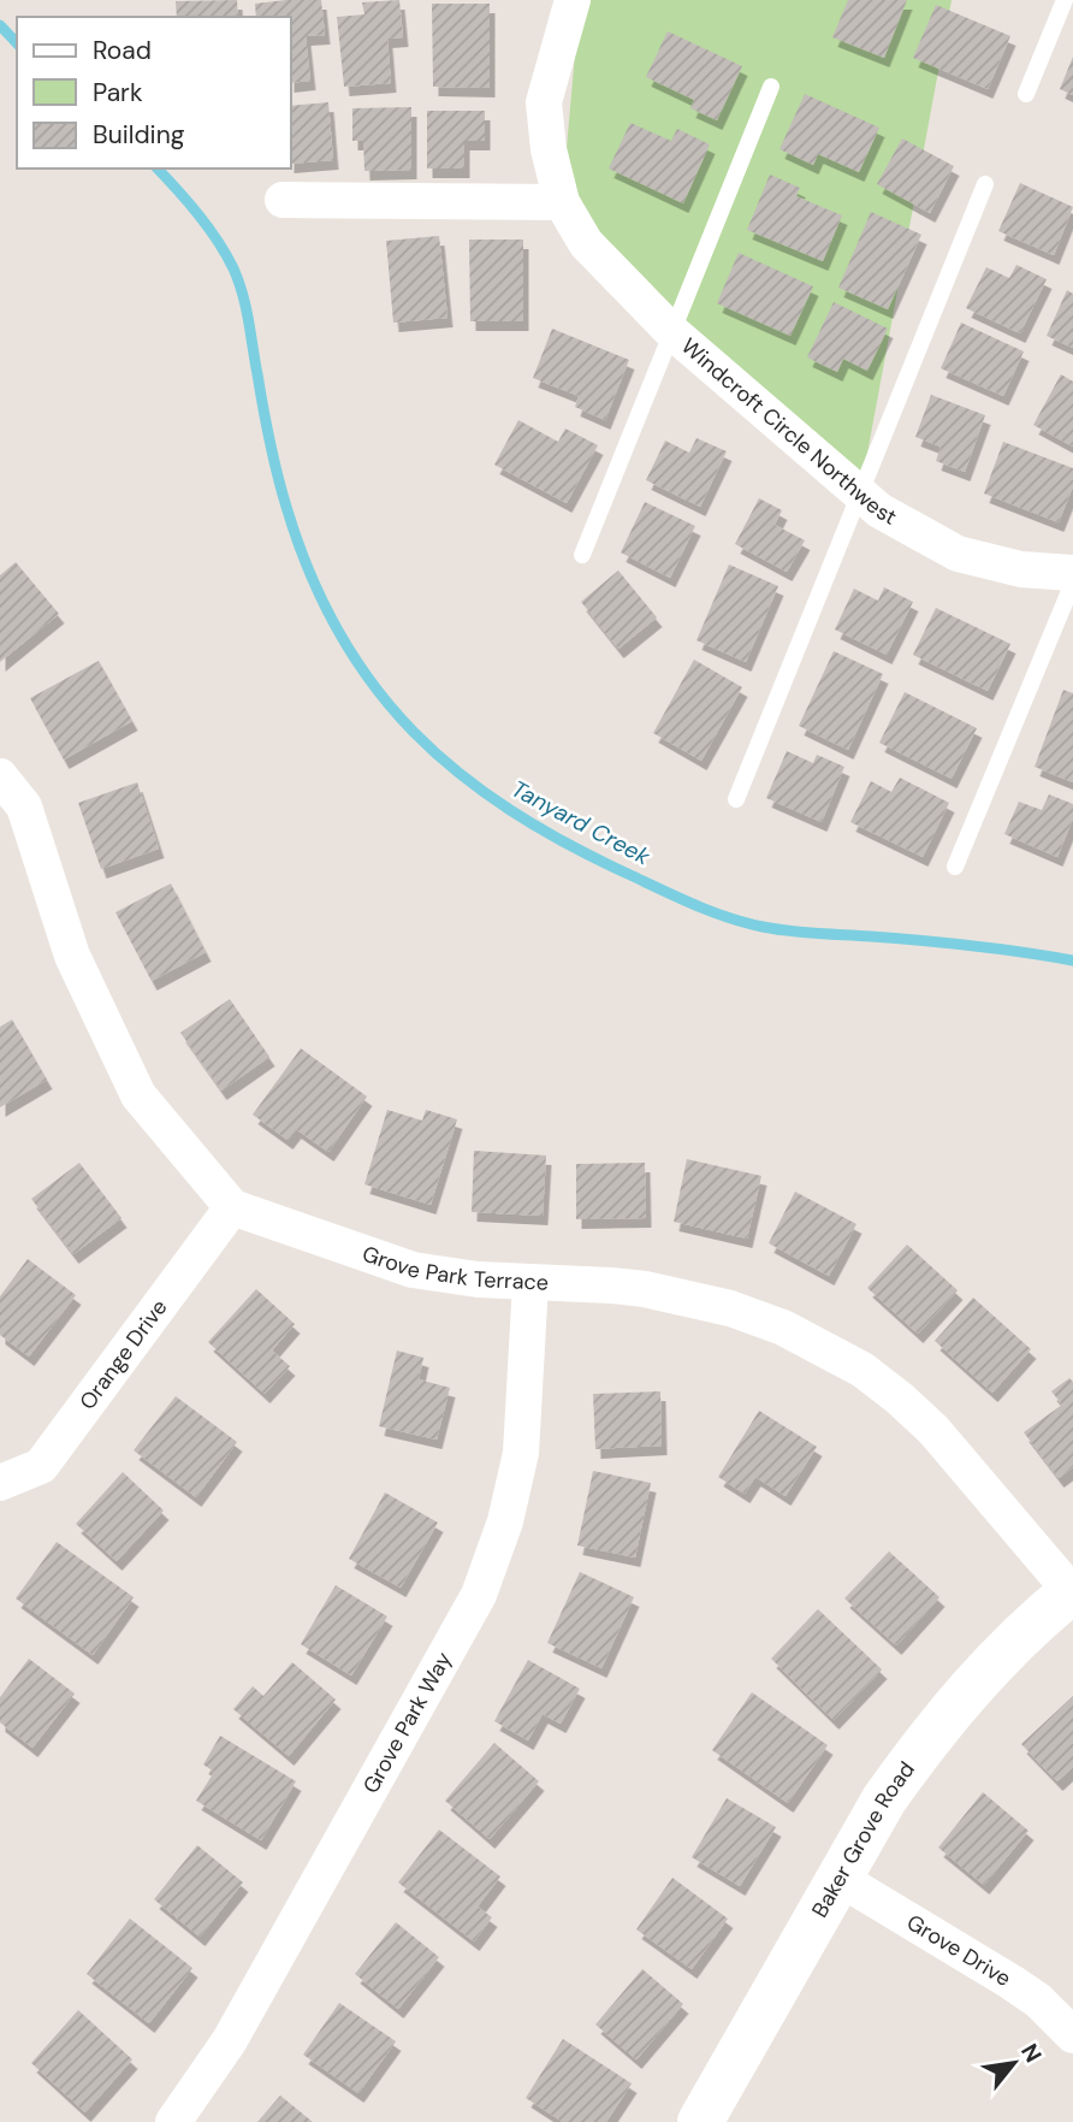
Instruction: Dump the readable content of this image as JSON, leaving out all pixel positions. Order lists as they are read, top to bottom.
{
  "streets": {
    "street": [
      "Windcroft Circle Northwest",
      "Grove Park Terrace",
      "Orange Drive",
      "Grove Park Way",
      "Baker Grove Road",
      "Grove Drive"
    ]
  },
  "crossings": [
    ["Grove Park Terrace", "Orange Drive"],
    ["Grove Park Terrace", "Grove Park Way"],
    ["Grove Park Terrace", "Baker Grove Road"],
    ["Baker Grove Road", "Grove Drive"]
  ],
  "water": ["Tanyard Creek"],
  "legend": ["Road", "Park", "Building"],
  "north": "top right"
}
